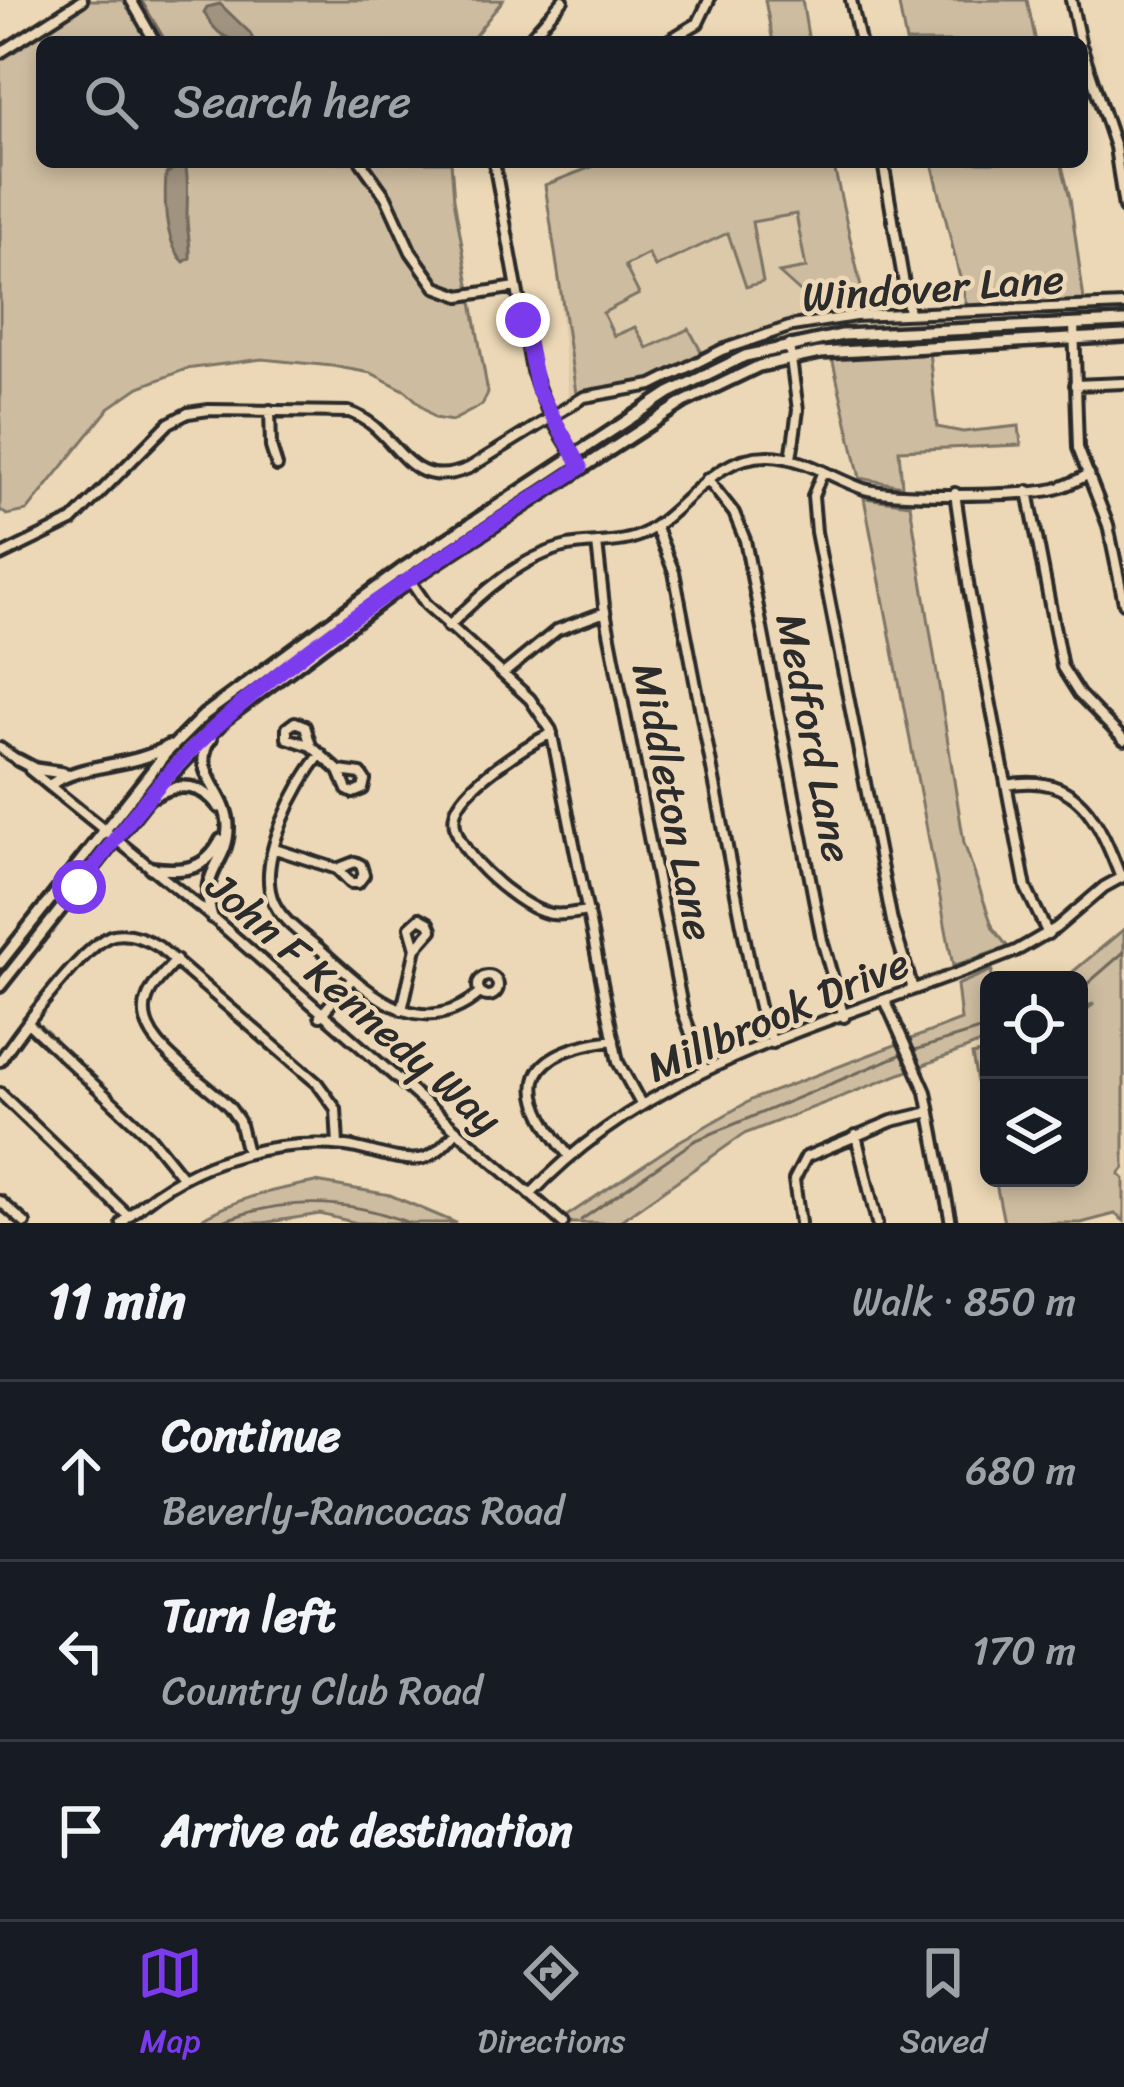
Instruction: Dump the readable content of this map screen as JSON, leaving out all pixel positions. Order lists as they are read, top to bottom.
{
  "streets": {
    "street": [
      "Windover Lane",
      "Medford Lane",
      "Middleton Lane",
      "John F Kennedy Way",
      "Millbrook Drive"
    ]
  },
  "crossings": [
    ["Medford Lane", "Millbrook Drive"],
    ["Middleton Lane", "Millbrook Drive"],
    ["John F Kennedy Way", "Millbrook Drive"]
  ],
  "page": {
    "search": "Search here",
    "heading": ["11 min", "Walk · 850 m"],
    "list": [
      ["Continue", "Beverly-Rancocas Road", "680 m"],
      ["Turn left", "Country Club Road", "170 m"],
      "Arrive at destination"
    ],
    "nav": ["Map", "Directions", "Saved"]
  }
}
